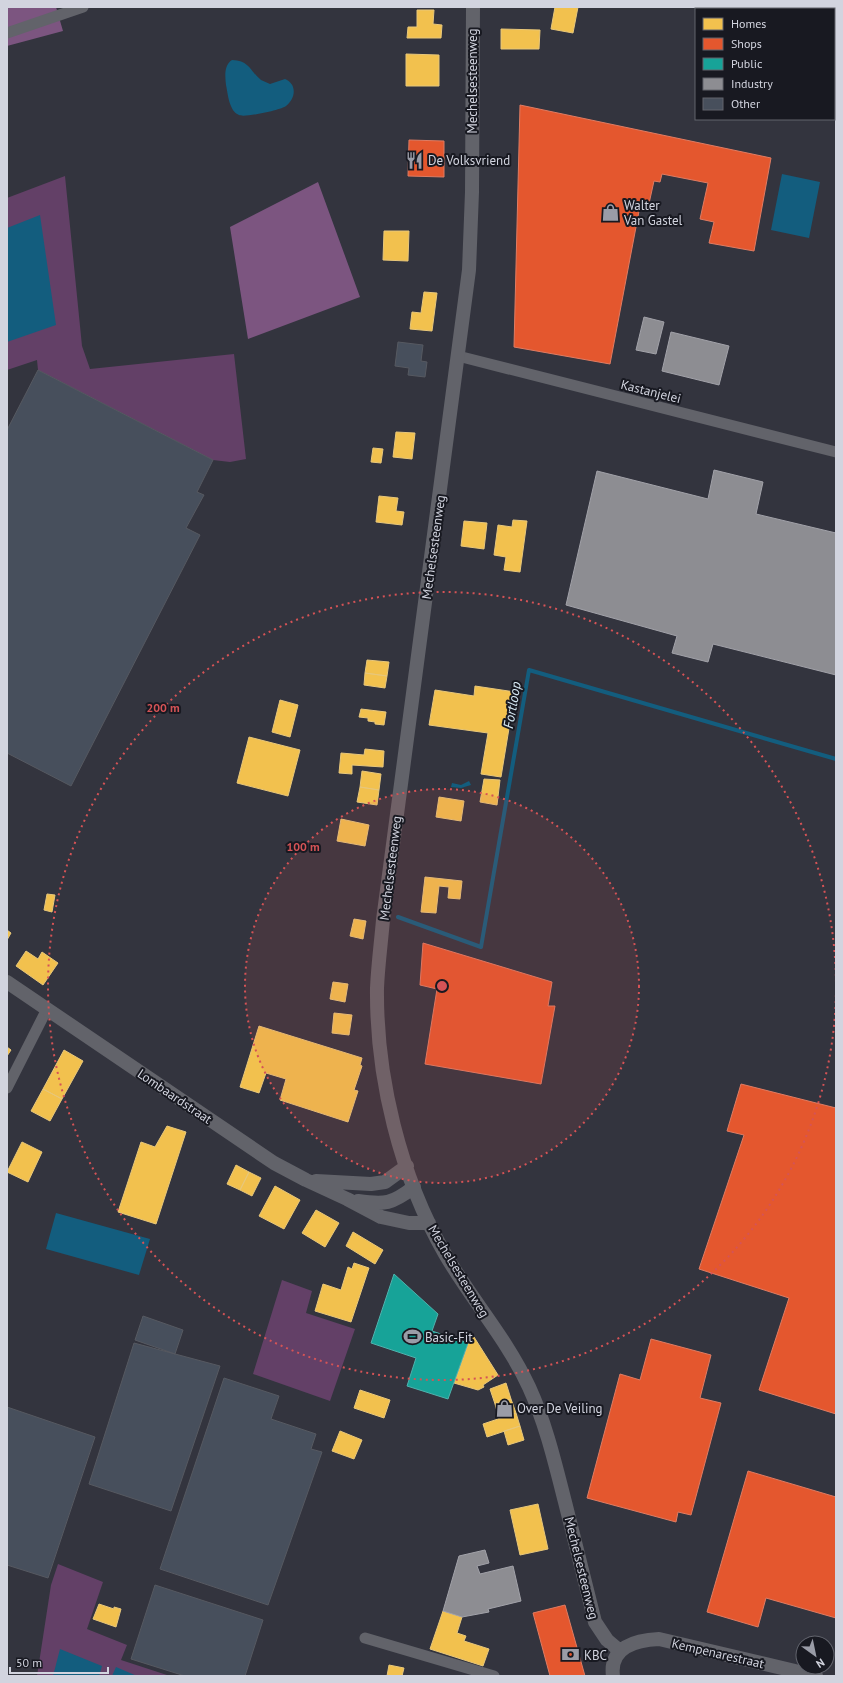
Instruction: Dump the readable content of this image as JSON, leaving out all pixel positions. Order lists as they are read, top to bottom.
{
  "streets": {
    "street": [
      "Mechelsesteenweg",
      "Kastanjelei",
      "Lombaardstraat",
      "Kempenarestraat"
    ]
  },
  "crossings": [
    ["Mechelsesteenweg", "Kastanjelei"],
    ["Mechelsesteenweg", "Lombaardstraat"],
    ["Mechelsesteenweg", "Kempenarestraat"]
  ],
  "water": ["Fortloop"],
  "places": {
    "restaurant": ["De Volksvriend"],
    "shop": ["Walter Van Gastel", "Over De Veiling"],
    "sports": ["Basic-Fit"],
    "bank": ["KBC"]
  },
  "legend": [
    "Homes",
    "Shops",
    "Public",
    "Industry",
    "Other"
  ],
  "scale_bar": "50 m",
  "north": "bottom right",
  "rings": ["200 m", "100 m"]
}
